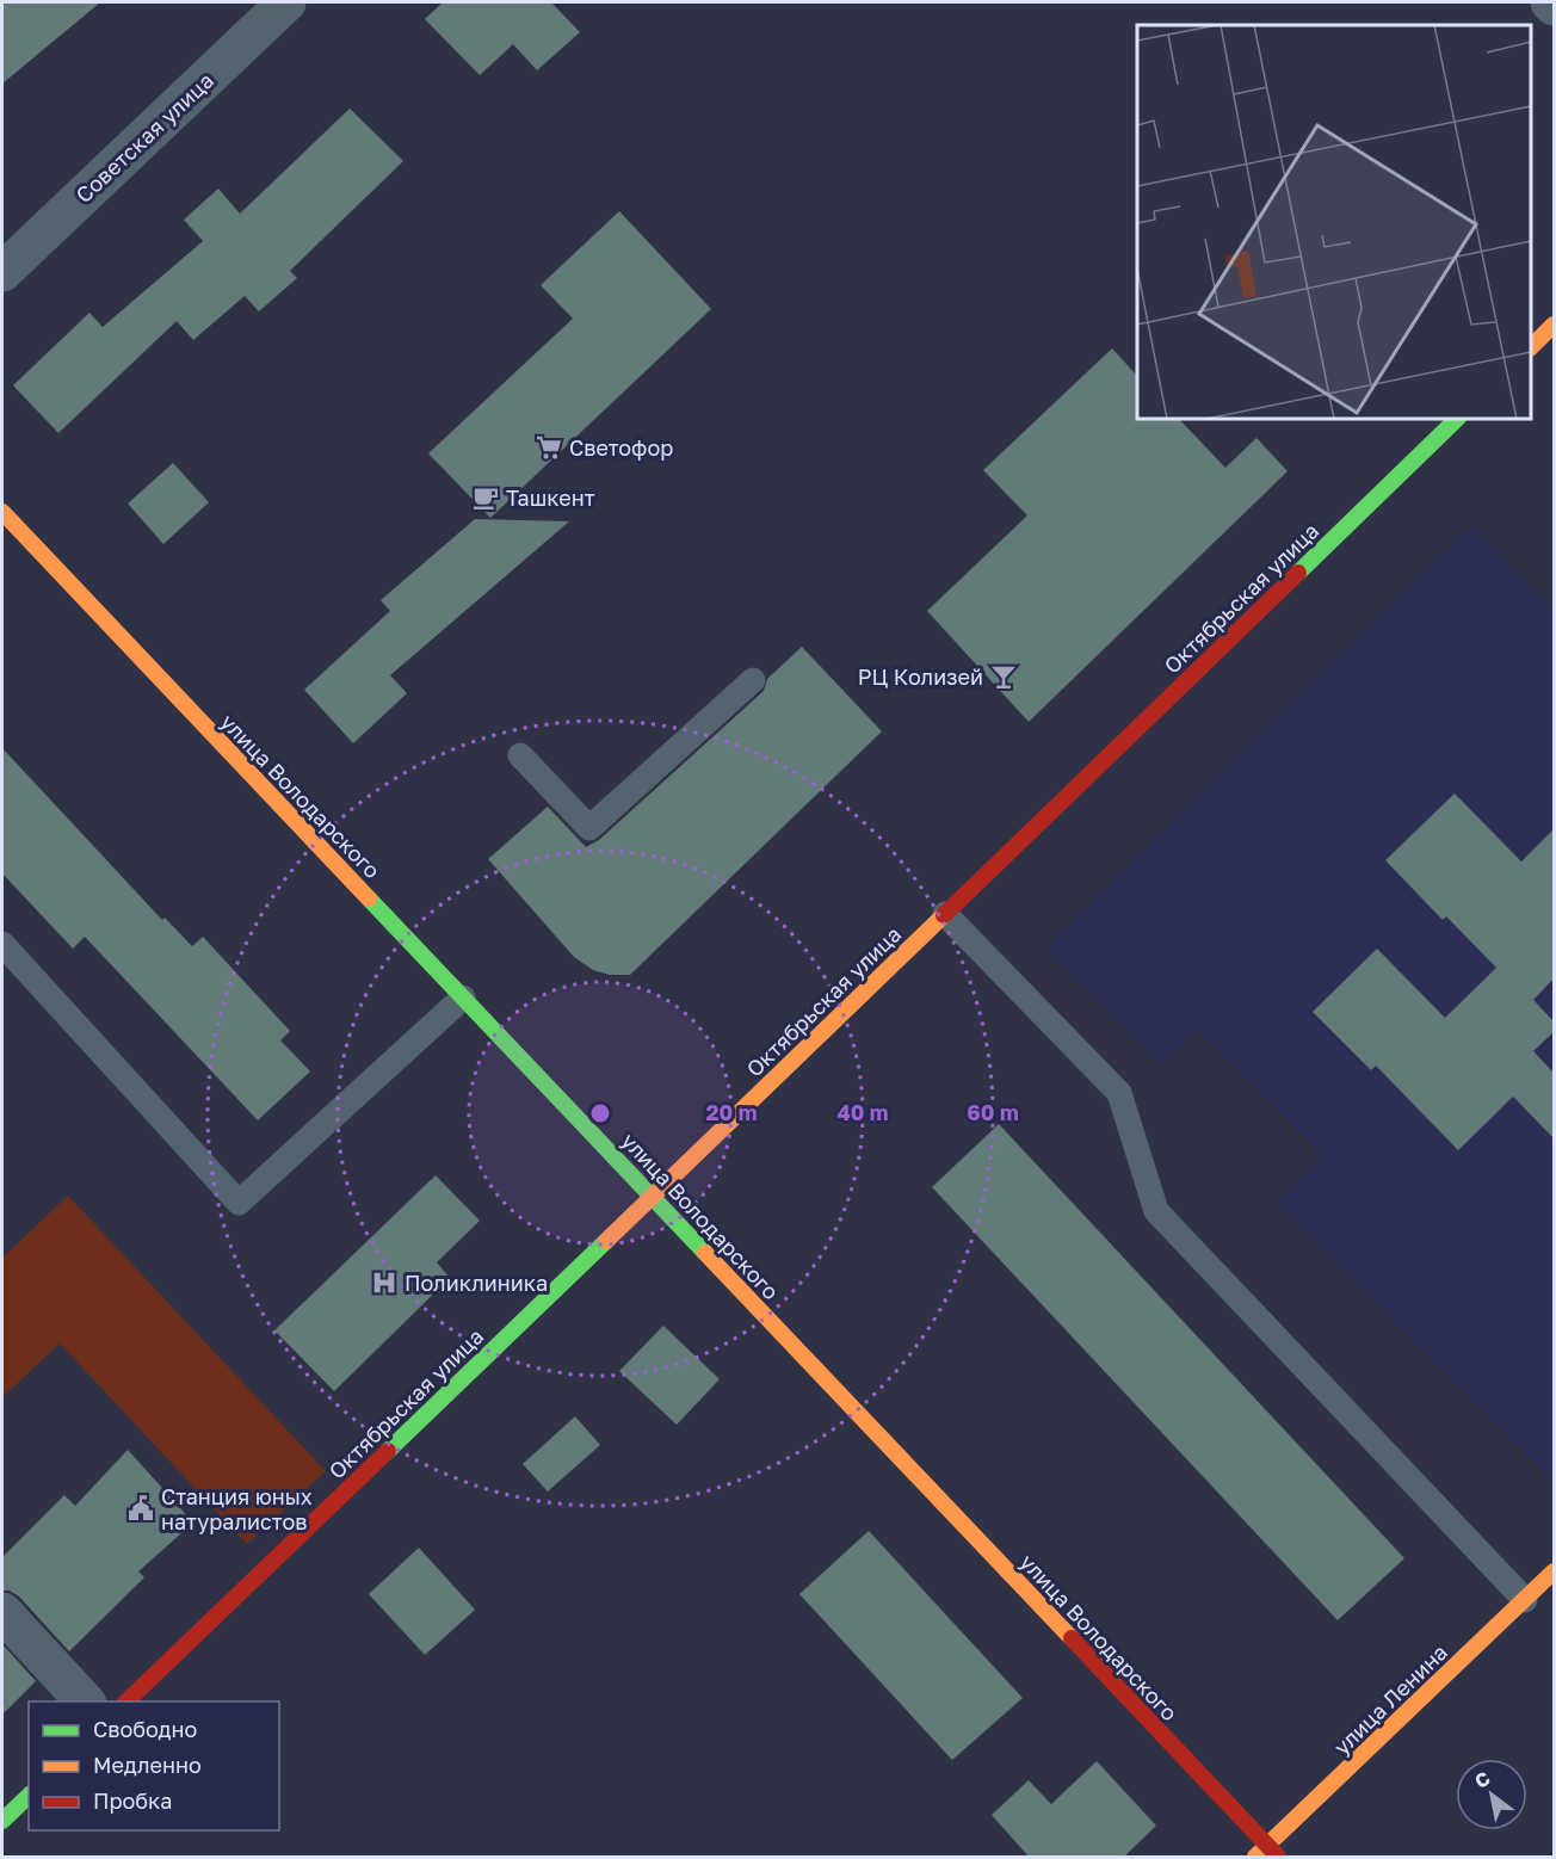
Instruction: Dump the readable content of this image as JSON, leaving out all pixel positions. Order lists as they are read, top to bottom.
{
  "streets": {
    "street": [
      "Советская улица",
      "Октябрьская улица",
      "улица Володарского",
      "улица Ленина"
    ]
  },
  "crossings": [
    ["Октябрьская улица", "улица Володарского"],
    ["улица Володарского", "улица Ленина"]
  ],
  "places": {
    "supermarket": ["Светофор"],
    "cafe": ["Ташкент"],
    "bar": ["РЦ Колизей"],
    "hospital": ["Поликлиника"],
    "public building": ["Станция юных натуралистов"]
  },
  "legend": ["Свободно", "Медленно", "Пробка"],
  "north": "top left",
  "rings": ["20 m", "40 m", "60 m"]
}
